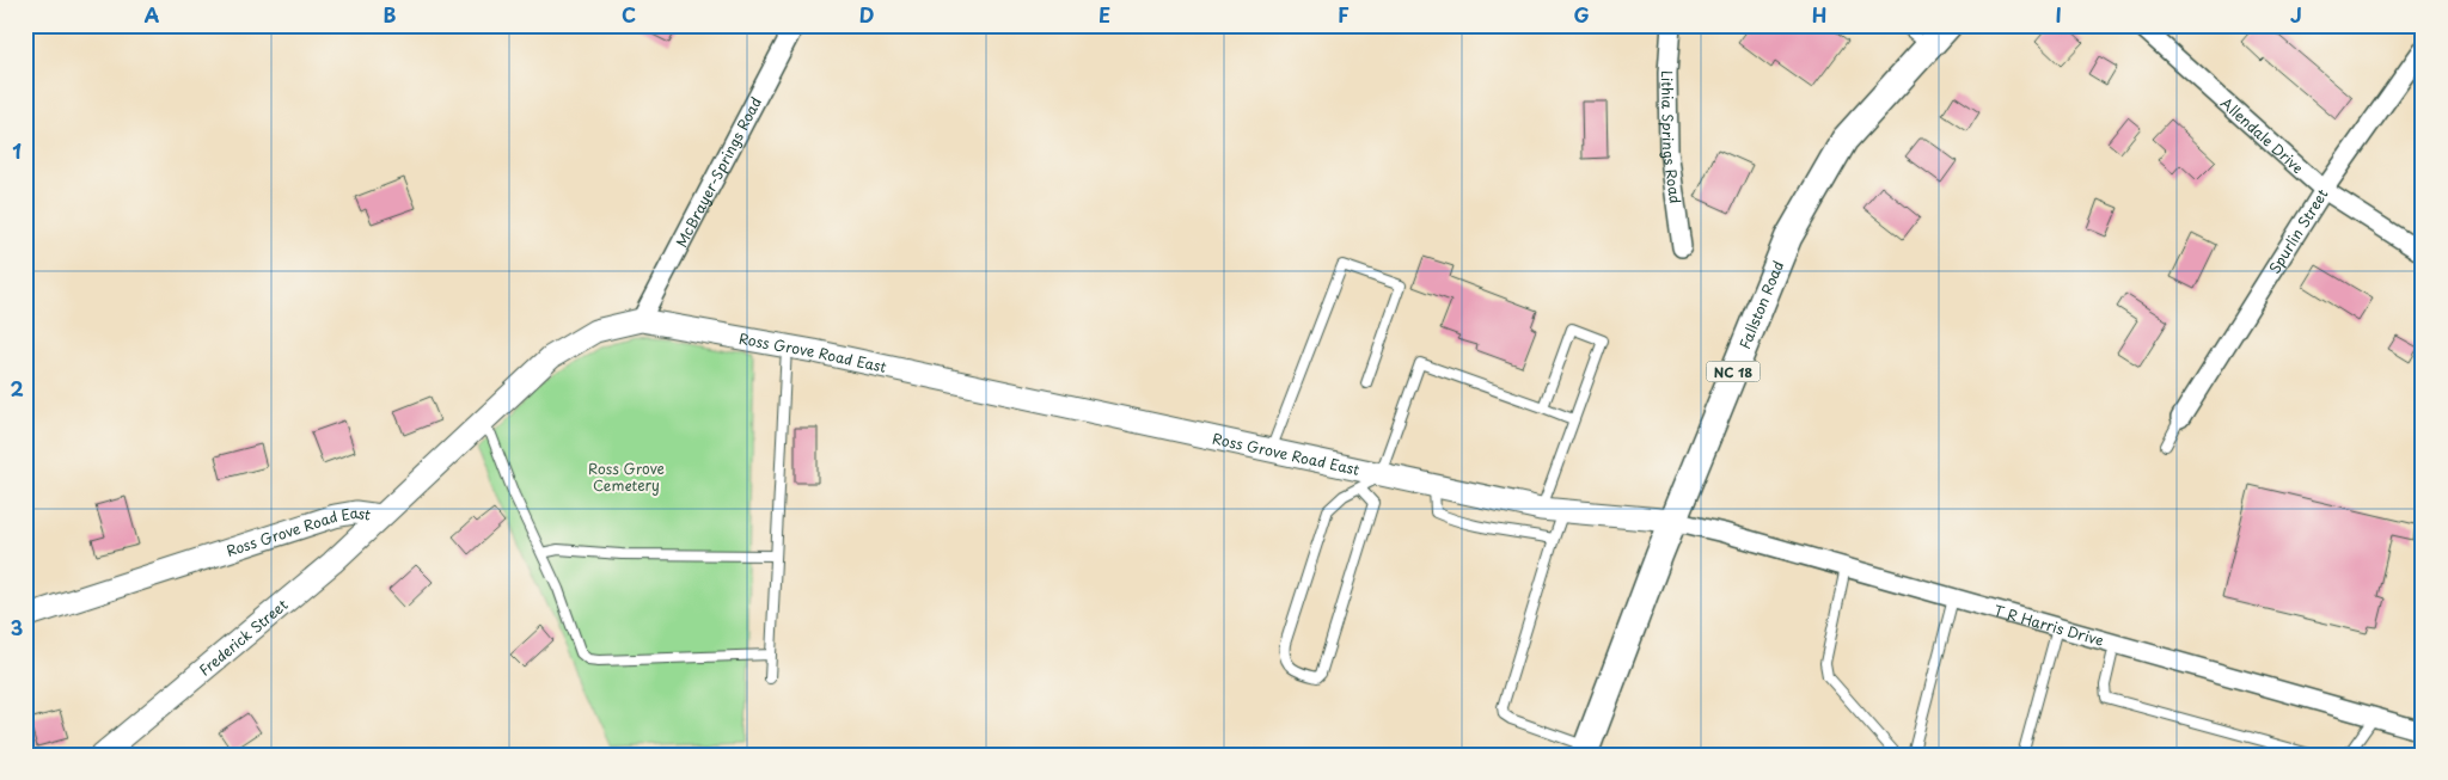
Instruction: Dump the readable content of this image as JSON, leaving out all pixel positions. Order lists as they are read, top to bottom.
{
  "streets": {
    "main road": ["Fallston Road", "NC 18"],
    "street": [
      "Allendale Drive",
      "Lithia Springs Road",
      "McBrayer-Springs Road",
      "Spurlin Street",
      "Ross Grove Road East",
      "T R Harris Drive",
      "Frederick Street"
    ]
  },
  "crossings": [
    ["Allendale Drive", "Spurlin Street"],
    ["McBrayer-Springs Road", "Ross Grove Road East"],
    ["Fallston Road", "Ross Grove Road East"],
    ["Fallston Road", "T R Harris Drive"],
    ["Ross Grove Road East", "T R Harris Drive"],
    ["Ross Grove Road East", "Frederick Street"]
  ],
  "parks": ["Ross Grove Cemetery"],
  "grid": {
    "columns": [
      "A",
      "B",
      "C",
      "D",
      "E",
      "F",
      "G",
      "H",
      "I",
      "J"
    ],
    "rows": ["1", "2", "3"]
  }
}
